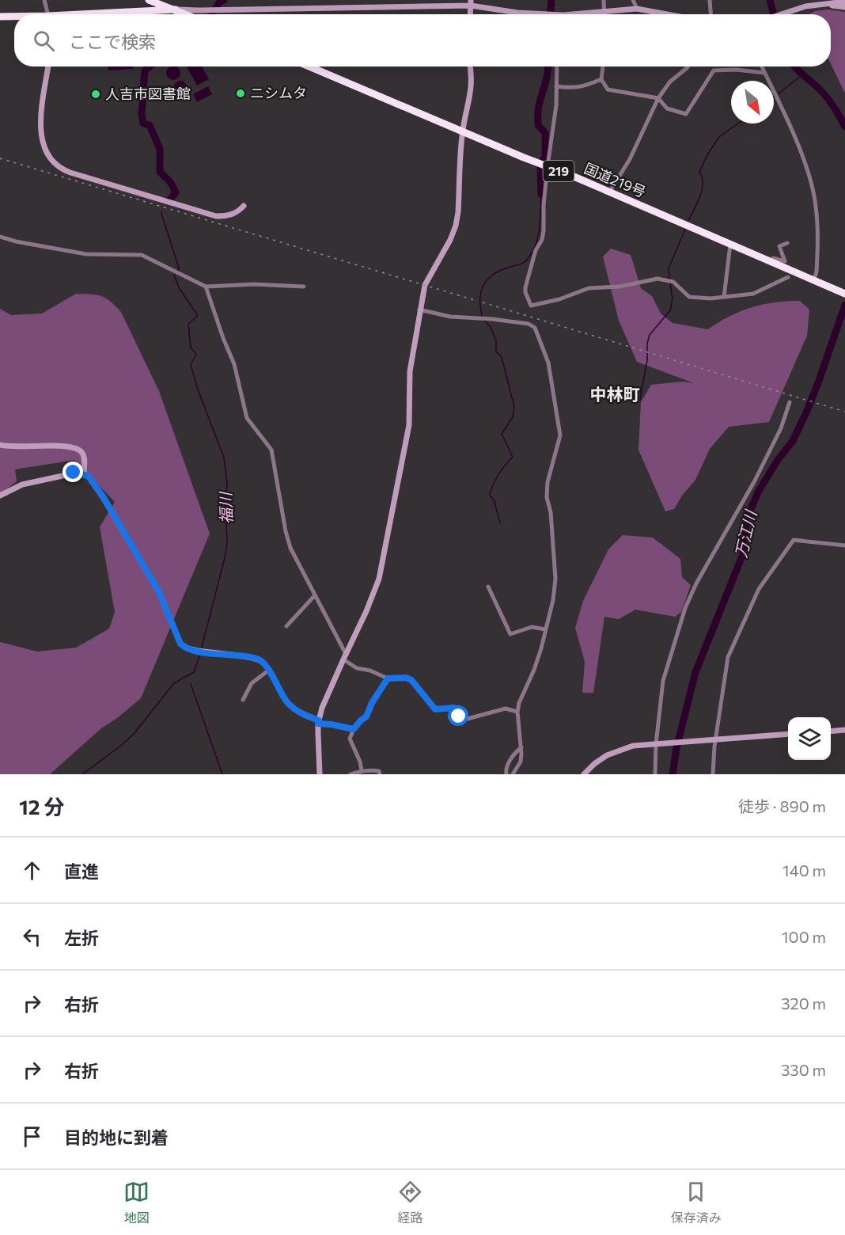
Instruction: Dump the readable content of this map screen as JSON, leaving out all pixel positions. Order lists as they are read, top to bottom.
{
  "streets": {
    "highway": ["219", "国道219号"]
  },
  "districts": ["中林町"],
  "water": ["福川", "万江川"],
  "places": ["ニシムタ", "人吉市図書館"],
  "north": "bottom right",
  "page": {
    "search": "ここで検索",
    "heading": ["12 分", "徒歩 · 890 m"],
    "list": [
      ["直進", "140 m"],
      ["左折", "100 m"],
      ["右折", "320 m"],
      ["右折", "330 m"],
      "目的地に到着"
    ],
    "nav": ["地図", "経路", "保存済み"]
  }
}
